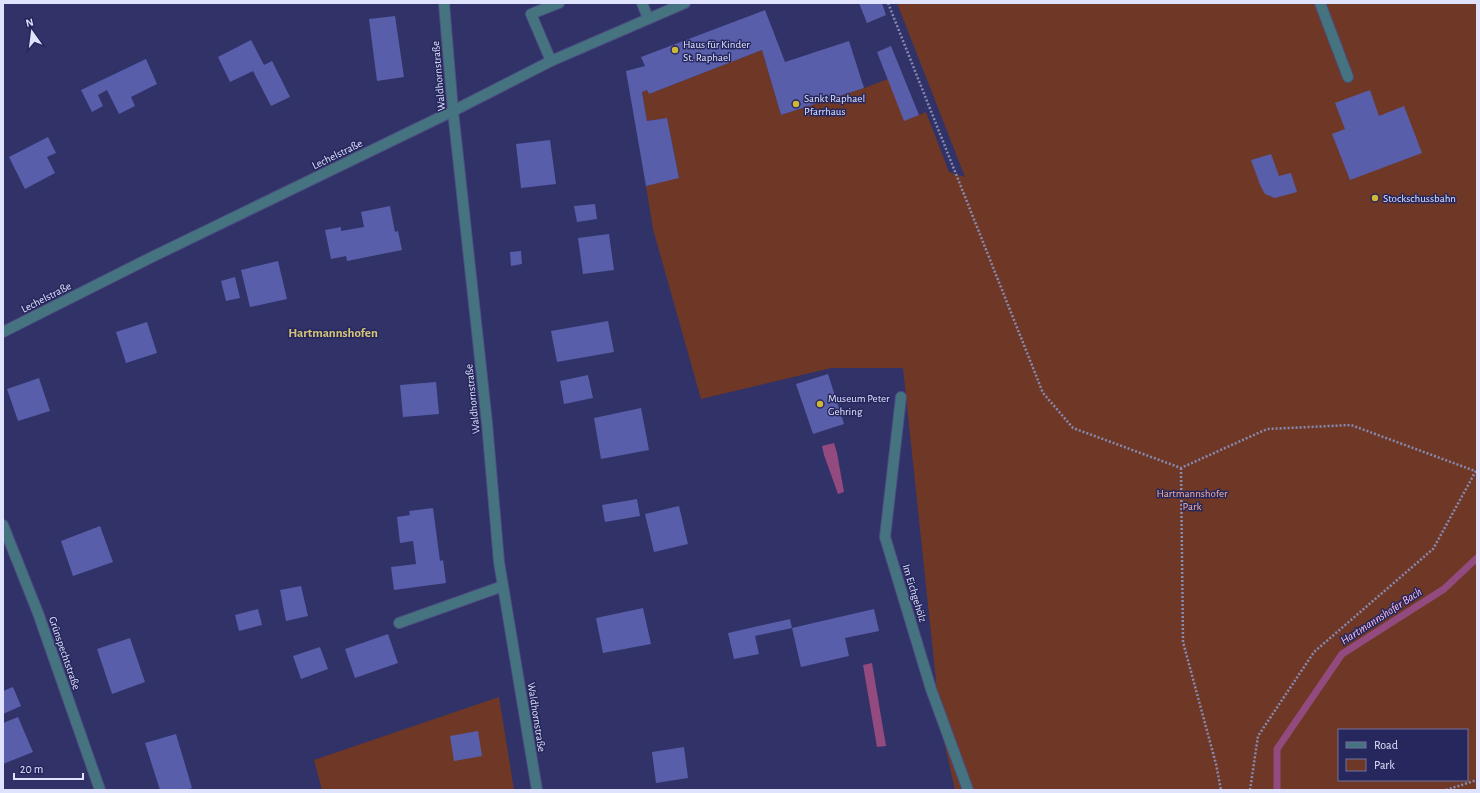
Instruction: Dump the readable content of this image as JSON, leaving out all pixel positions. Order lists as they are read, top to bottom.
{
  "streets": {
    "street": [
      "Waldhornstraße",
      "Lechelstraße",
      "Im Eichgehölz",
      "Grünspechtstraße"
    ]
  },
  "crossings": [
    ["Waldhornstraße", "Lechelstraße"]
  ],
  "districts": ["Hartmannshofen"],
  "water": ["Hartmannshofer Bach"],
  "parks": ["Hartmannshofer Park"],
  "places": [
    "Haus für Kinder St. Raphael",
    "Sankt Raphael Pfarrhaus",
    "Stockschussbahn",
    "Museum Peter Gehring"
  ],
  "legend": ["Road", "Park"],
  "scale_bar": "20 m",
  "north": "top"
}
